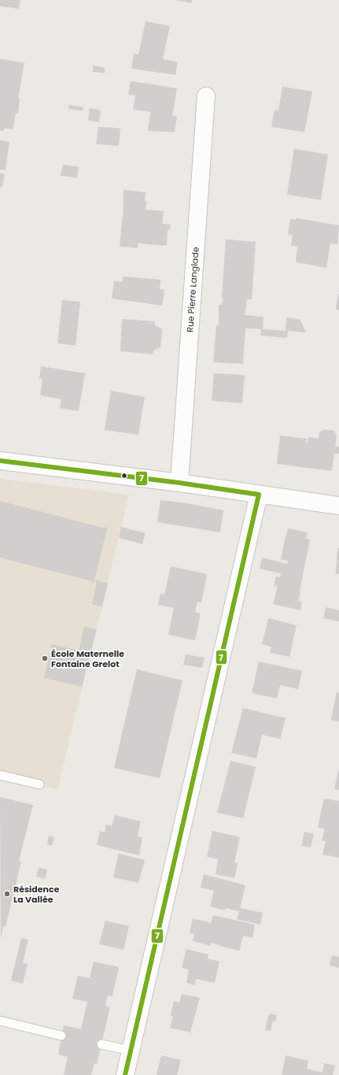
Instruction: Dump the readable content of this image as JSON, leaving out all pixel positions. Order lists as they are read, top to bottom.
{
  "streets": {
    "street": ["Rue Pierre Langlade"]
  },
  "places": ["École Maternelle Fontaine Grelot", "Résidence La Vallée"],
  "lines": ["transit line 7"]
}
